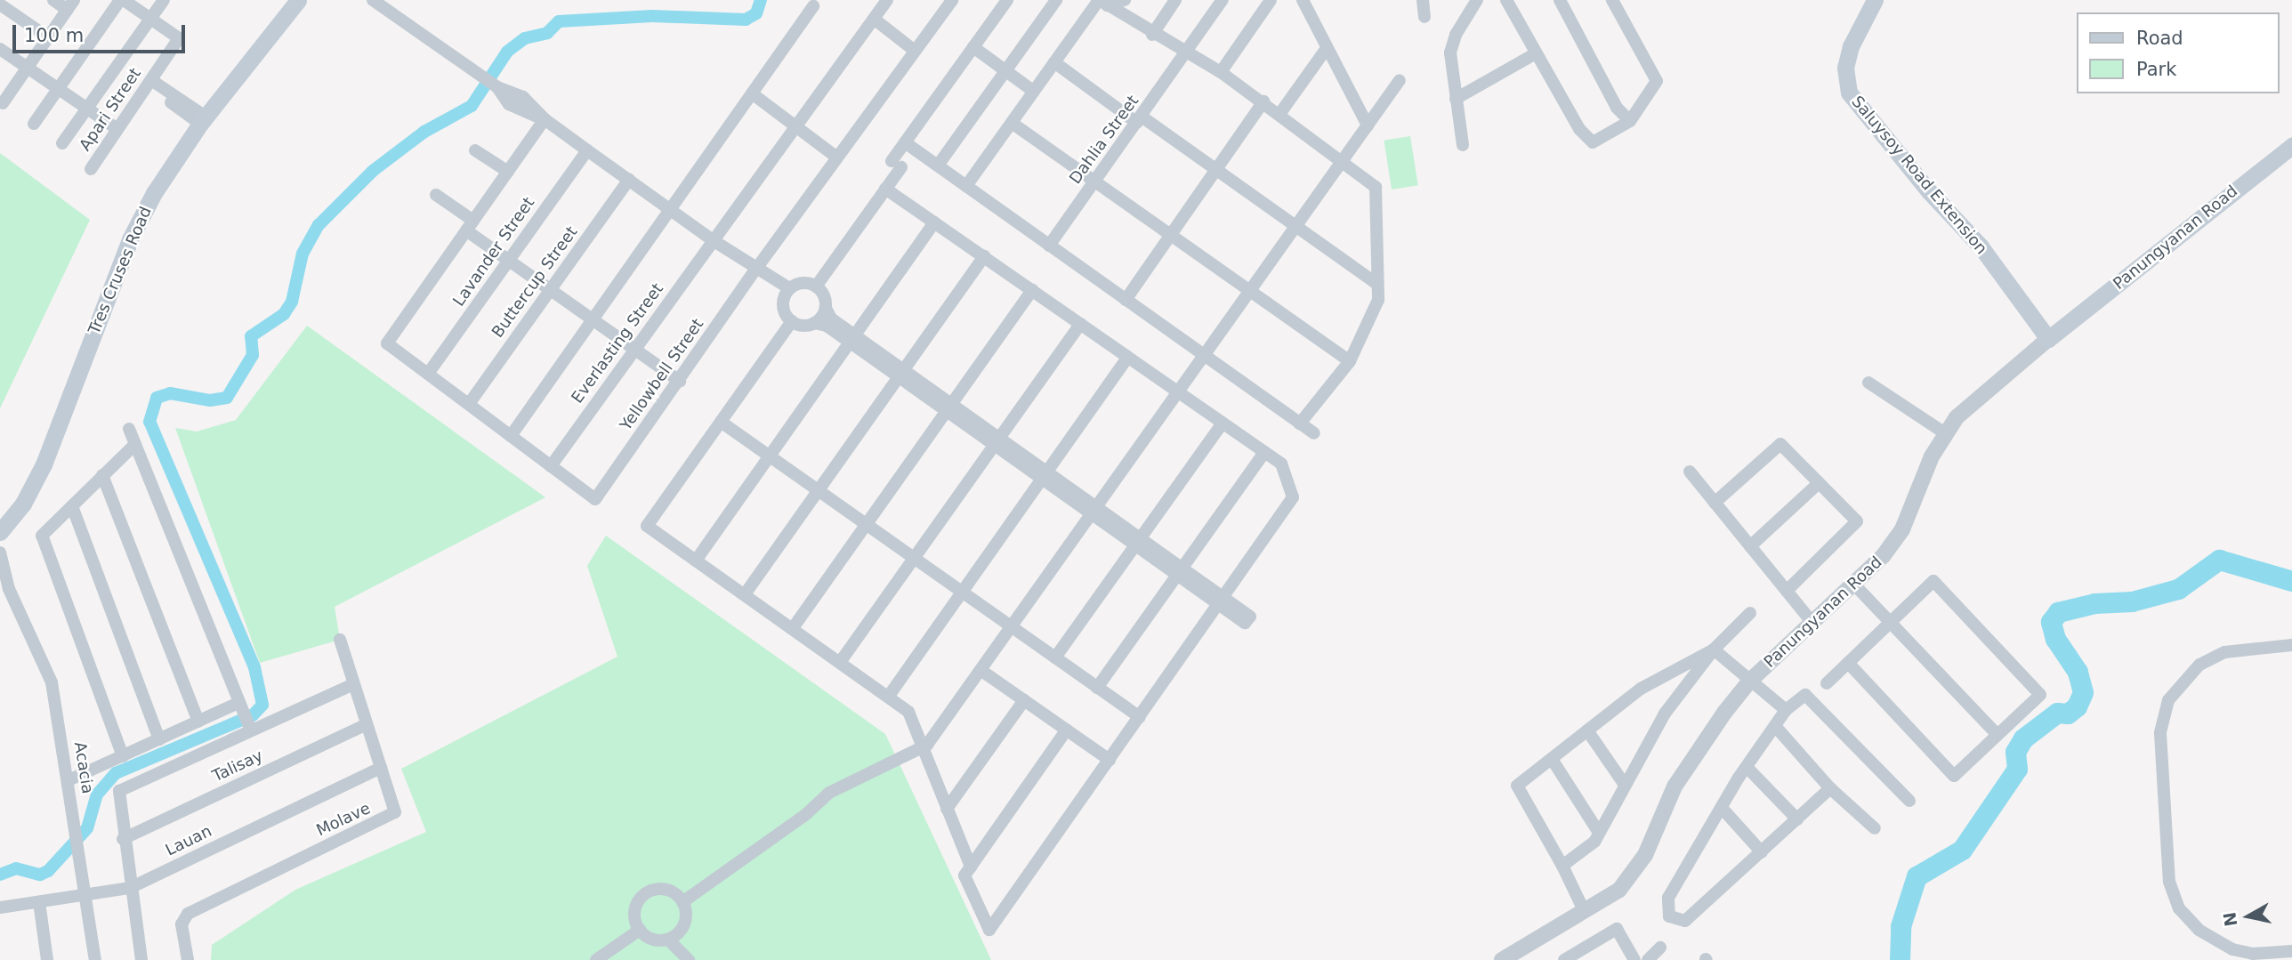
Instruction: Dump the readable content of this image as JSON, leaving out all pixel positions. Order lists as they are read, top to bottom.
{
  "streets": {
    "main road": ["Saluysoy Road Extension", "Panungyanan Road", "Tres Cruses Road"],
    "street": [
      "Apari Street",
      "Dahlia Street",
      "Lavander Street",
      "Buttercup Street",
      "Everlasting Street",
      "Yellowbell Street",
      "Talisay",
      "Acacia",
      "Molave",
      "Lauan"
    ]
  },
  "crossings": [
    ["Saluysoy Road Extension", "Panungyanan Road"],
    ["Everlasting Street", "Yellowbell Street"],
    ["Talisay", "Molave"],
    ["Acacia", "Lauan"],
    ["Molave", "Lauan"]
  ],
  "legend": ["Road", "Park"],
  "scale_bar": "100 m",
  "north": "left"
}
